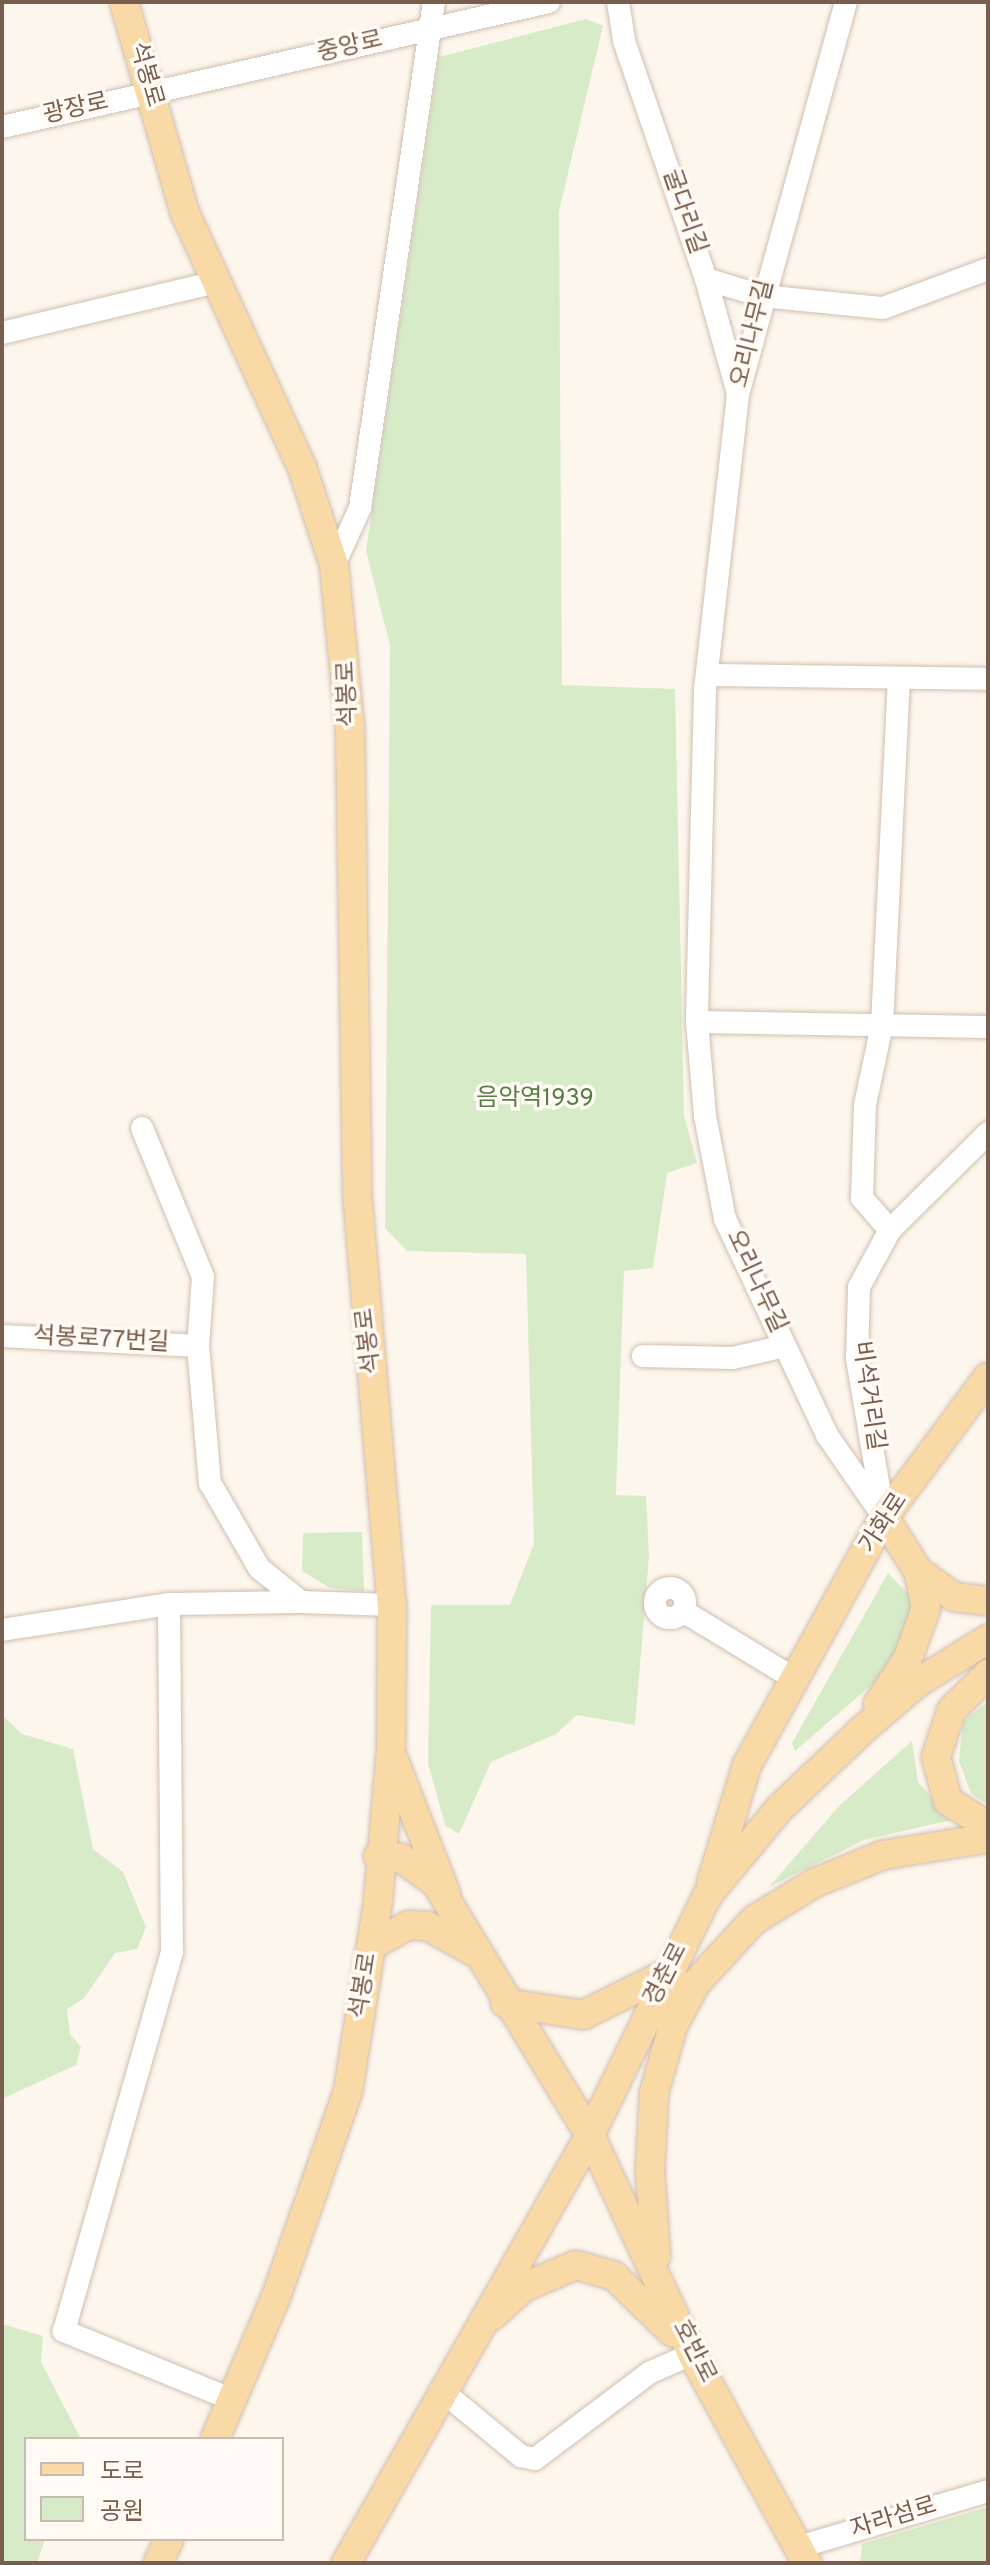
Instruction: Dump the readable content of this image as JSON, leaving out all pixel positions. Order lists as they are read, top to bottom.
{
  "streets": {
    "main road": [
      "석봉로",
      "가화로",
      "경춘로",
      "호반로"
    ],
    "street": [
      "중앙로",
      "광장로",
      "굴다리길",
      "오리나무길",
      "석봉로77번길",
      "비석거리길",
      "자라섬로"
    ]
  },
  "crossings": [
    ["중앙로", "석봉로"],
    ["중앙로", "광장로"],
    ["석봉로", "광장로"],
    ["굴다리길", "오리나무길"],
    ["오리나무길", "비석거리길"],
    ["오리나무길", "가화로"],
    ["비석거리길", "가화로"],
    ["가화로", "경춘로"],
    ["경춘로", "호반로"],
    ["호반로", "자라섬로"]
  ],
  "parks": ["음악역1939"],
  "legend": ["도로", "공원"]
}
